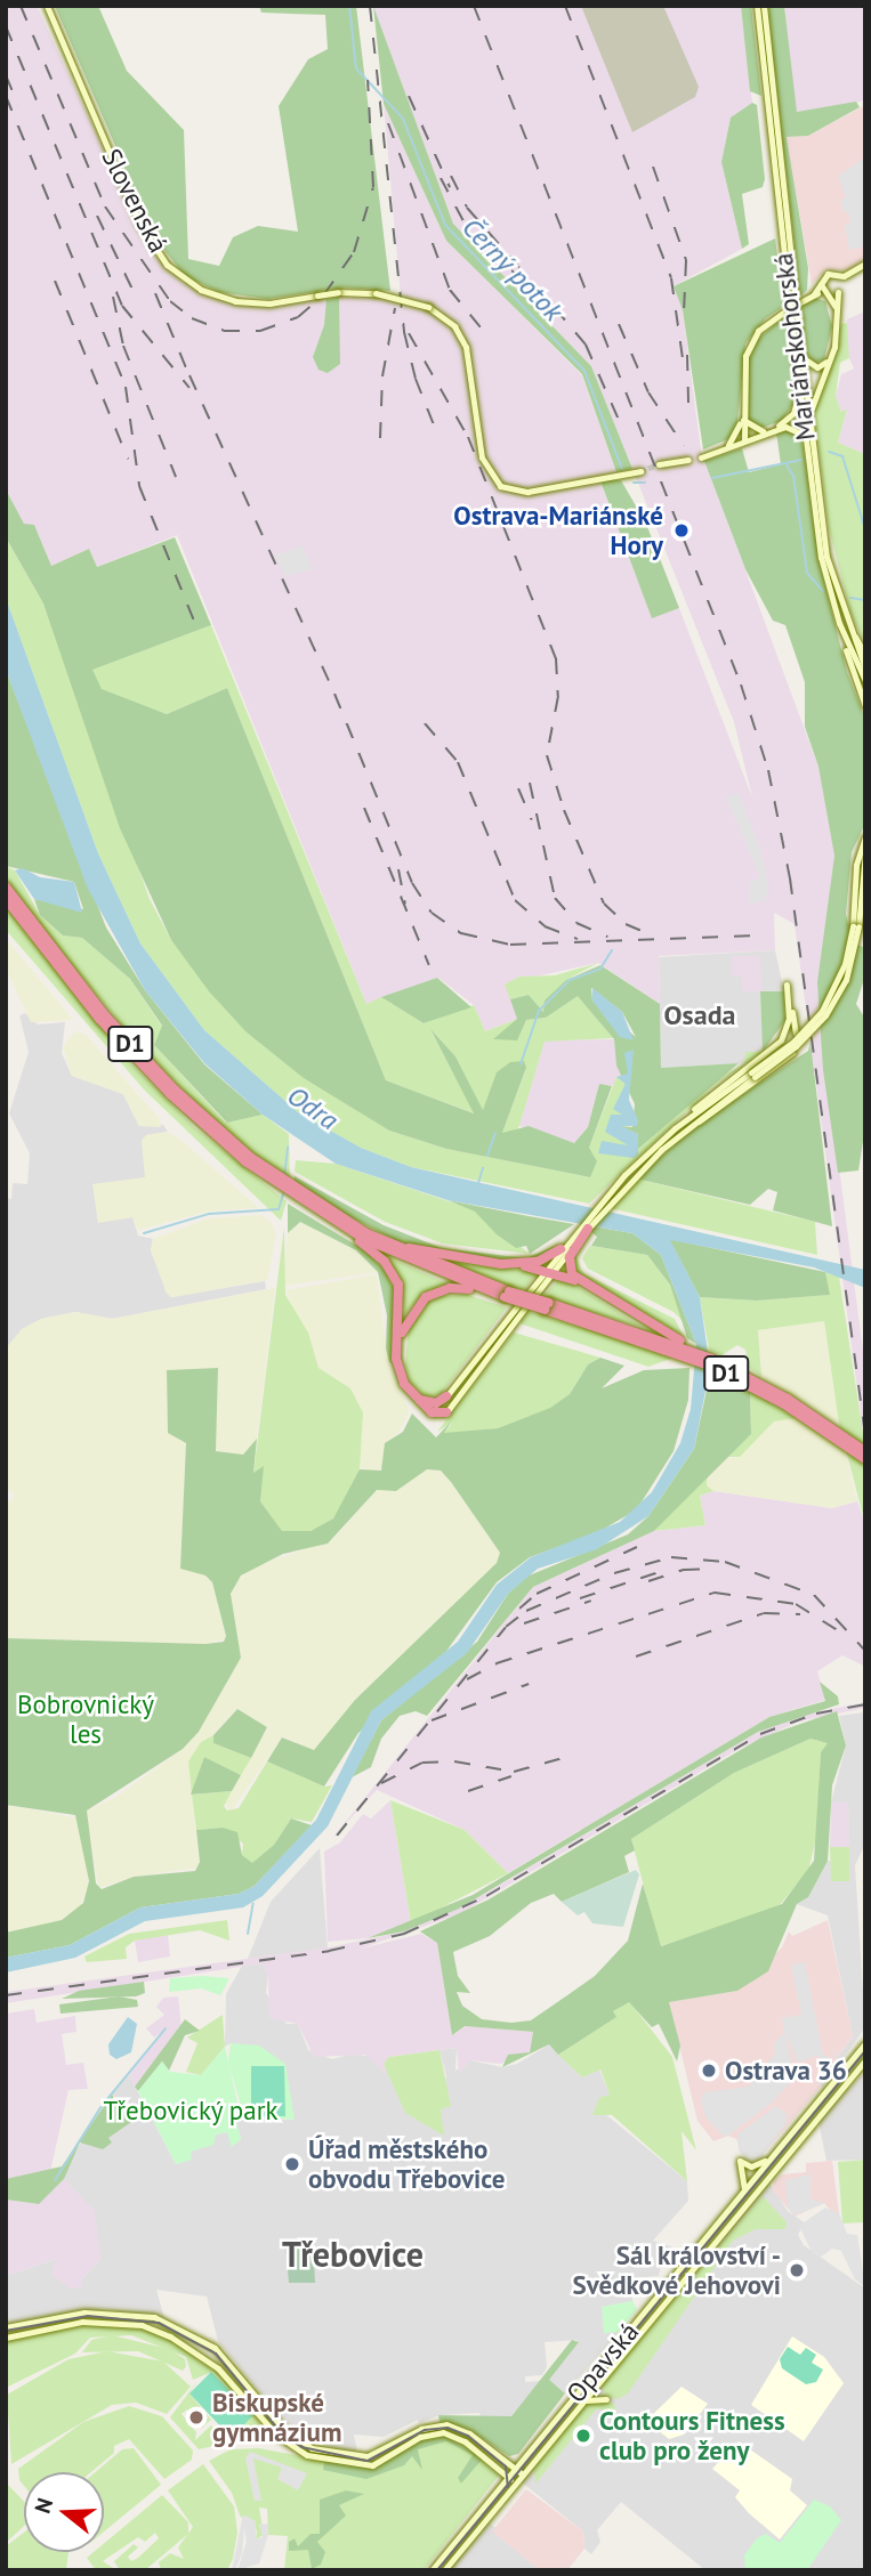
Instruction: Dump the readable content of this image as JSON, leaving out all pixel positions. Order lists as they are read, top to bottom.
{
  "streets": {
    "highway": ["D1"],
    "main road": ["Slovenská", "Mariánskohorská", "Opavská"]
  },
  "districts": ["Osada", "Třebovice"],
  "water": ["Černý potok", "Odra"],
  "parks": ["Bobrovnický les", "Třebovický park"],
  "places": [
    "Ostrava-Mariánské Hory",
    "Ostrava 36",
    "Úřad městského obvodu Třebovice",
    "Sál království - Svědkové Jehovovi",
    "Biskupské gymnázium",
    "Contours Fitness club pro ženy"
  ],
  "north": "left"
}
